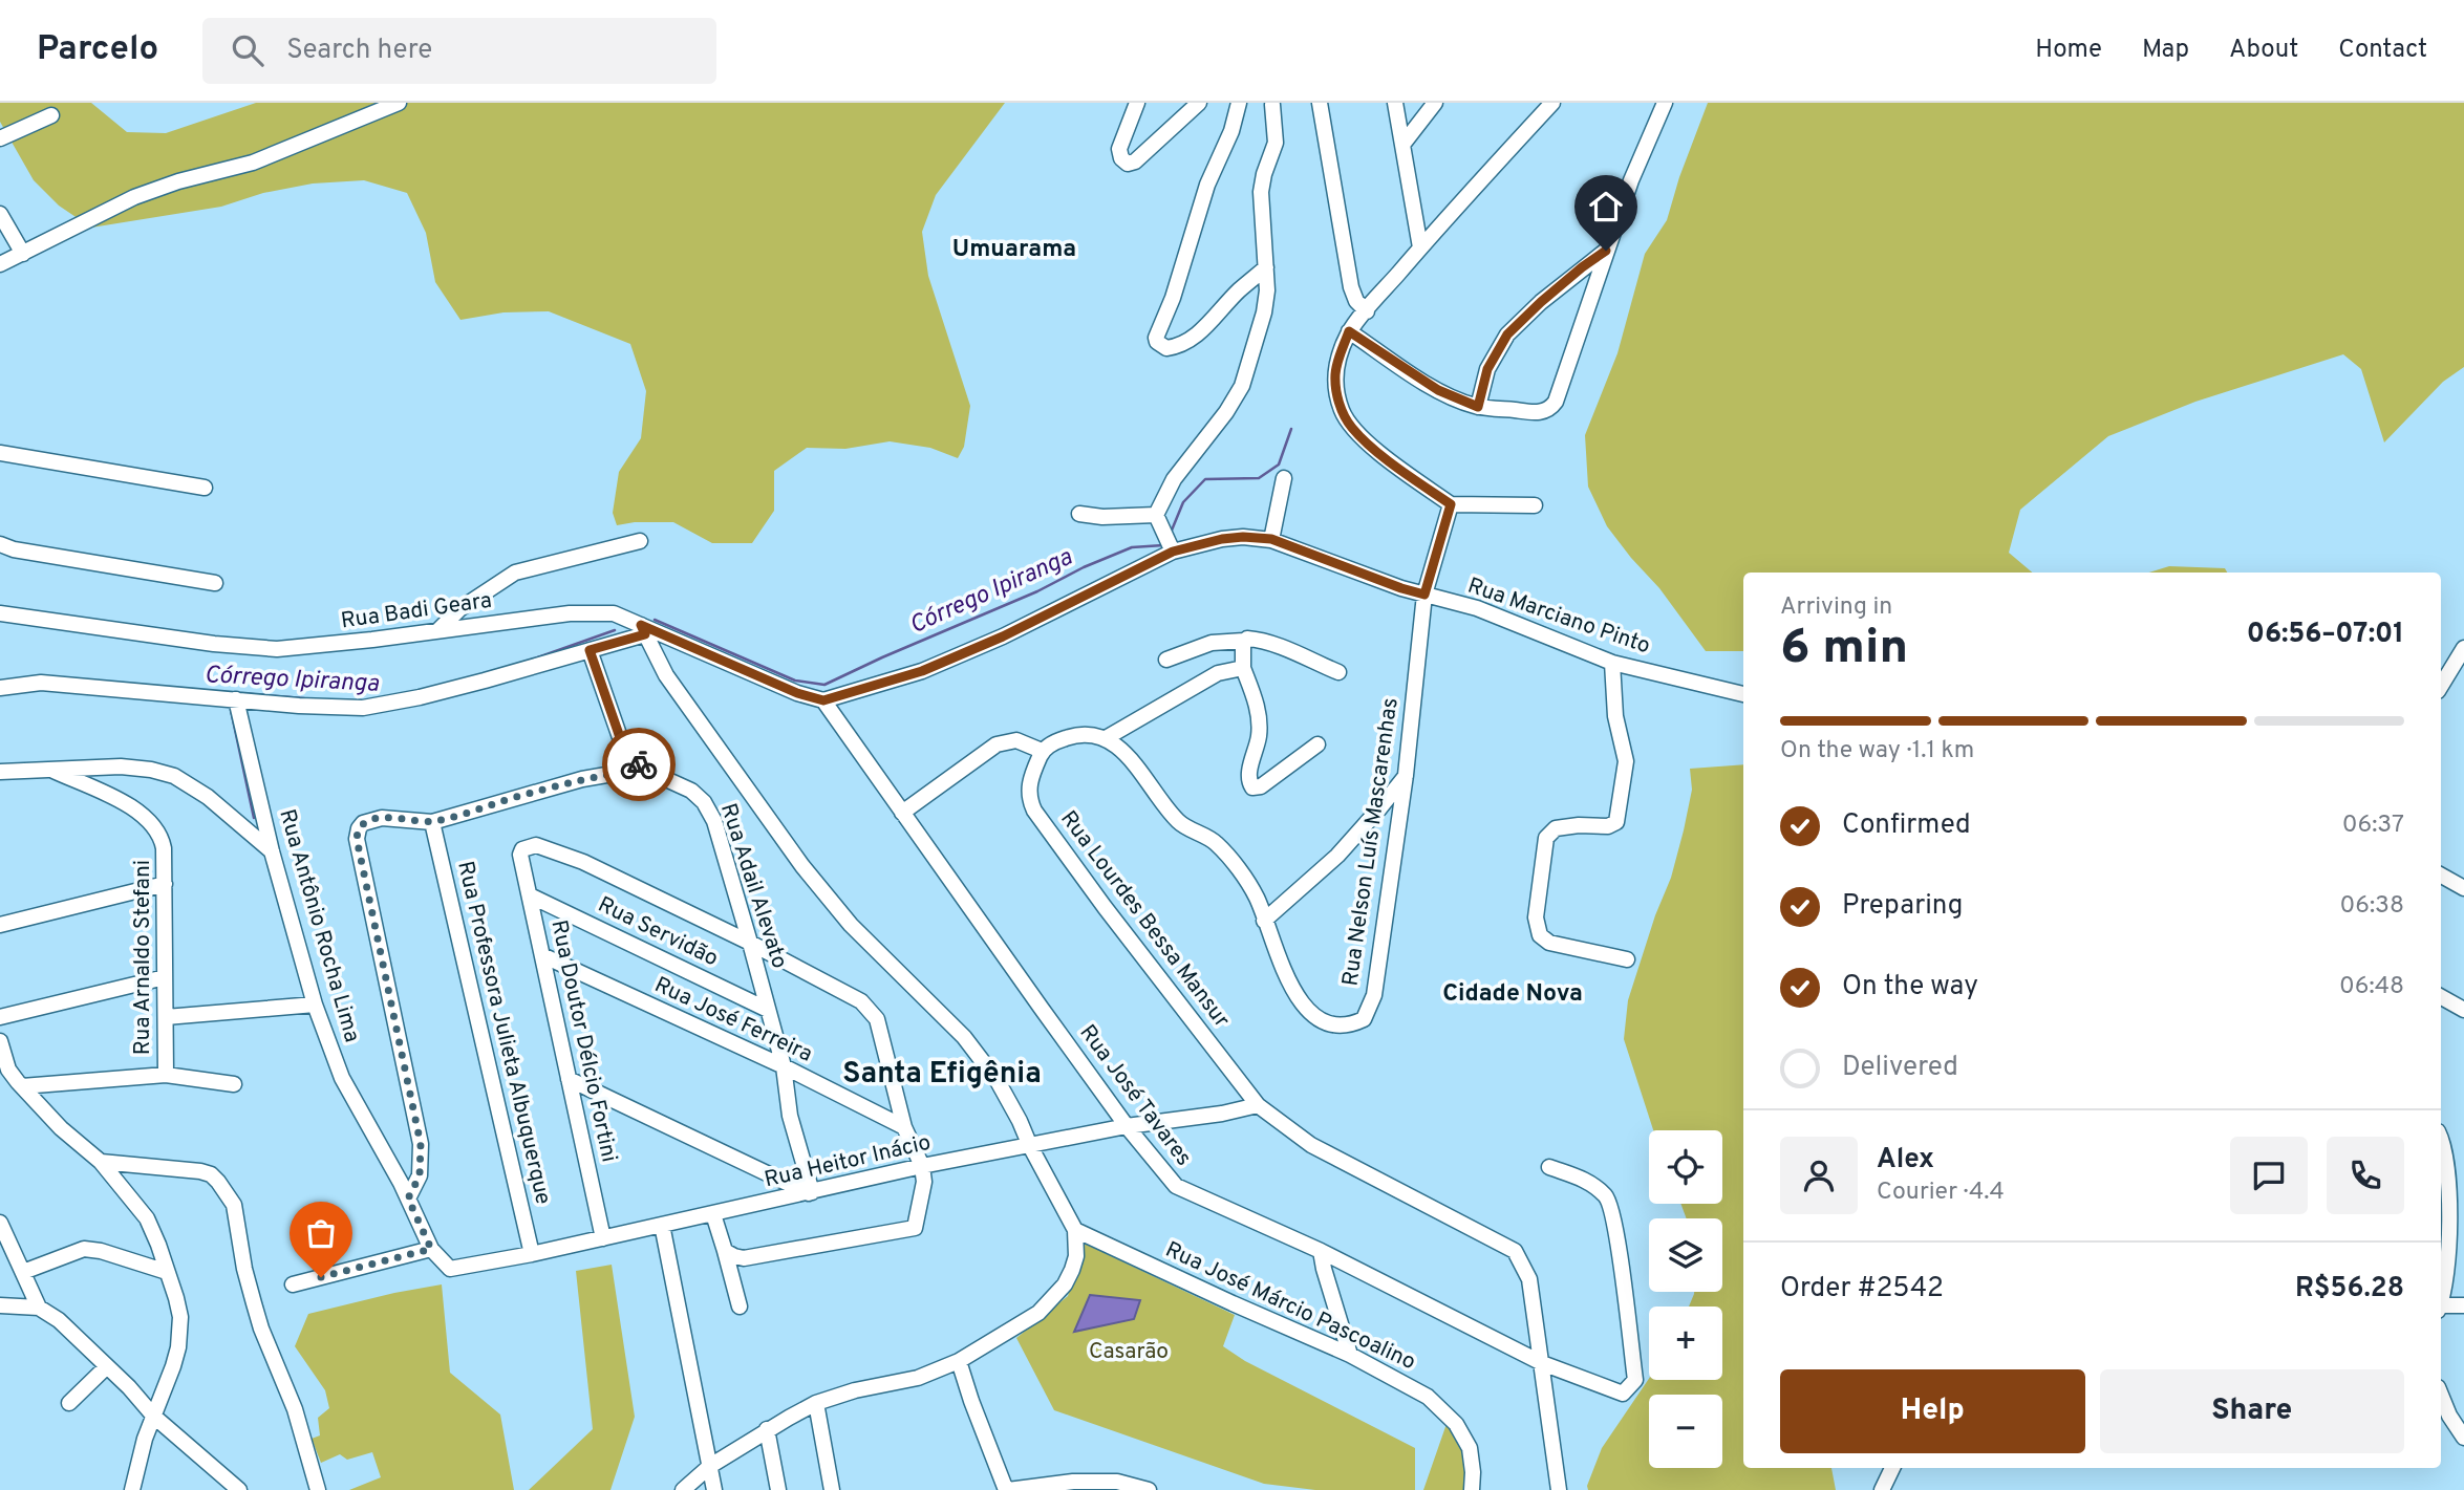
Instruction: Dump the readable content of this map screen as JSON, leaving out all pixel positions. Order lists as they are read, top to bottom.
{
  "streets": {
    "street": [
      "Rua Badi Geara",
      "Rua Marciano Pinto",
      "Rua Nelson Luís Mascarenhas",
      "Rua Adail Alevato",
      "Rua Lourdes Bessa Mansur",
      "Rua Antônio Rocha Lima",
      "Rua Servidão",
      "Rua Arnaldo Stefani",
      "Rua José Ferreira",
      "Rua Professora Julieta Albuquerque",
      "Rua Doutor Délcio Fortini",
      "Rua José Tavares",
      "Rua Heitor Inácio",
      "Rua José Márcio Pascoalino"
    ]
  },
  "crossings": [
    ["Rua Badi Geara", "Rua Marciano Pinto"],
    ["Rua Badi Geara", "Rua José Tavares"],
    ["Rua Marciano Pinto", "Rua Nelson Luís Mascarenhas"],
    ["Rua Marciano Pinto", "Rua José Tavares"],
    ["Rua Adail Alevato", "Rua Servidão"],
    ["Rua Adail Alevato", "Rua José Ferreira"],
    ["Rua Adail Alevato", "Rua Doutor Délcio Fortini"],
    ["Rua Adail Alevato", "Rua Heitor Inácio"],
    ["Rua Lourdes Bessa Mansur", "Rua José Tavares"],
    ["Rua Lourdes Bessa Mansur", "Rua Heitor Inácio"],
    ["Rua Antônio Rocha Lima", "Rua Heitor Inácio"],
    ["Rua Servidão", "Rua Doutor Délcio Fortini"],
    ["Rua José Ferreira", "Rua Doutor Délcio Fortini"],
    ["Rua Professora Julieta Albuquerque", "Rua Heitor Inácio"],
    ["Rua Doutor Délcio Fortini", "Rua Heitor Inácio"],
    ["Rua José Tavares", "Rua Heitor Inácio"]
  ],
  "districts": ["Umuarama", "Cidade Nova", "Santa Efigênia"],
  "water": ["Córrego Ipiranga"],
  "parks": ["Casarão"],
  "page": {
    "header": "Parcelo",
    "search": "Search here",
    "nav": [
      "Home",
      "Map",
      "About",
      "Contact"
    ],
    "heading": ["6 min", "Arriving in", "06:56–07:01"],
    "panel": [
      "Alex",
      "Courier · 4.4",
      "Order #2542",
      "R$56.28"
    ],
    "bar": "On the way · 1.1 km",
    "list": [
      ["Confirmed", "06:37"],
      ["Preparing", "06:38"],
      ["On the way", "06:48"],
      "Delivered"
    ],
    "map_buttons": ["+", "−"],
    "buttons": ["Help", "Share"]
  }
}
